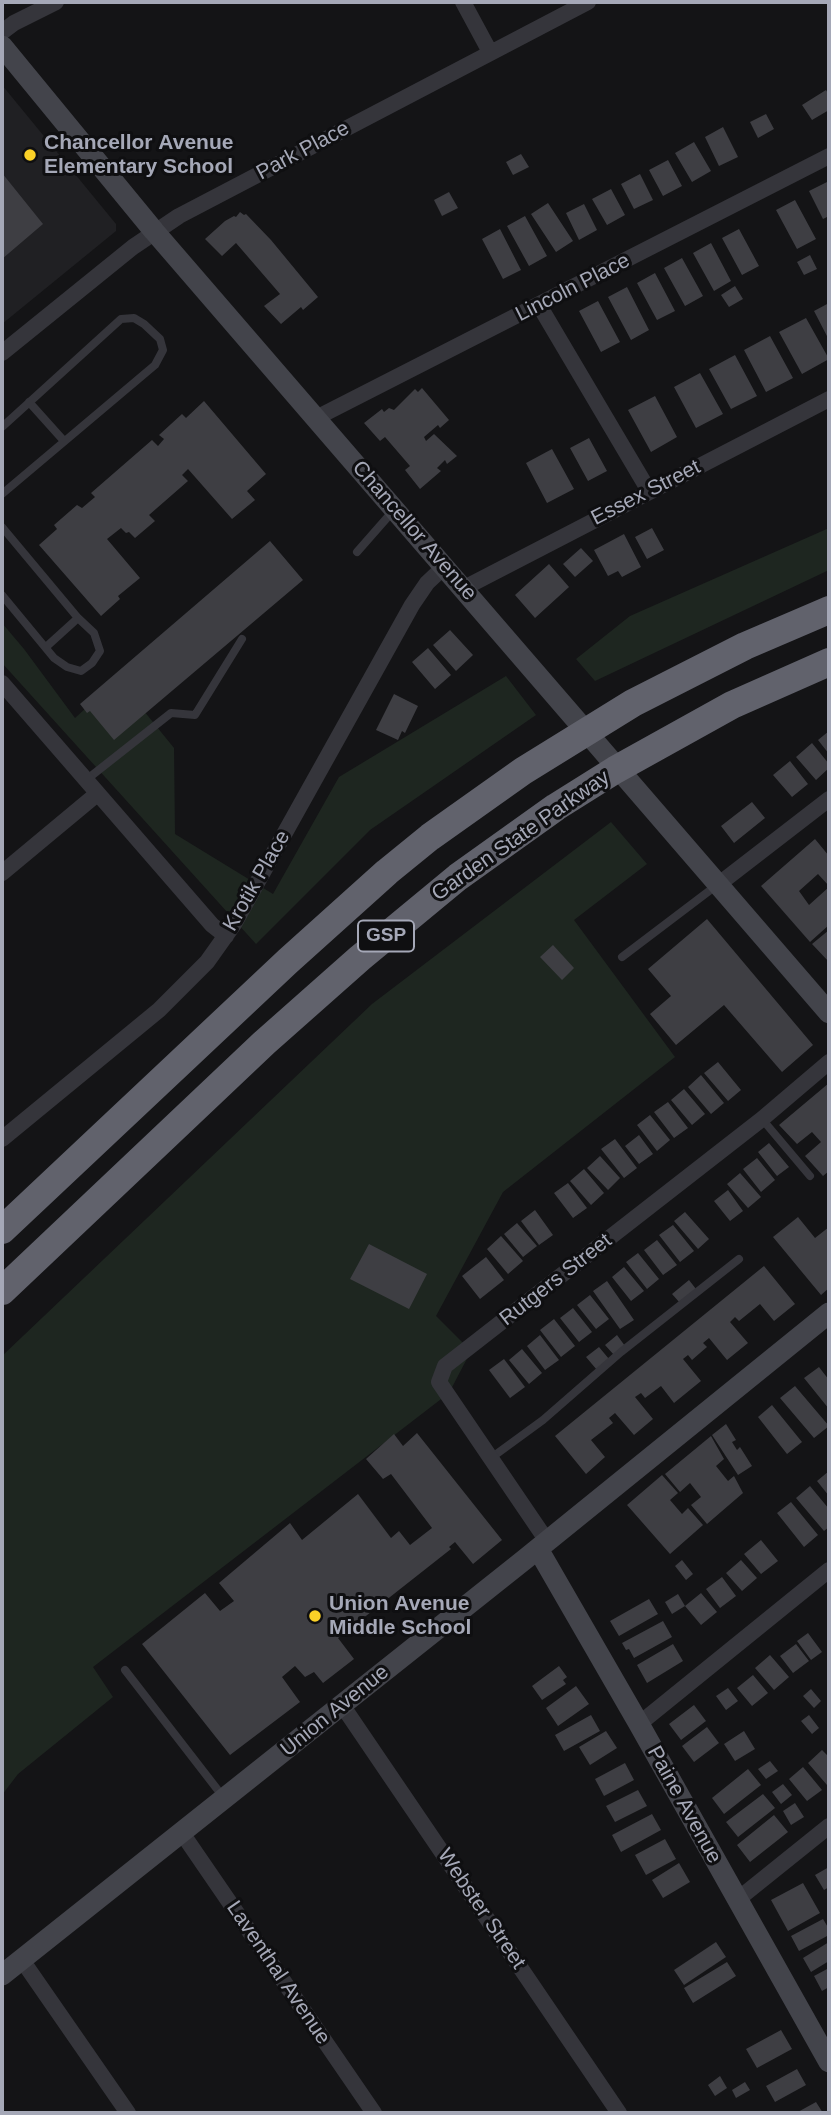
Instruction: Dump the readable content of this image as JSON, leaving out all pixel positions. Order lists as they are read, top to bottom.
{
  "streets": {
    "highway": ["Garden State Parkway", "GSP"],
    "street": [
      "Park Place",
      "Lincoln Place",
      "Essex Street",
      "Chancellor Avenue",
      "Krotik Place",
      "Rutgers Street",
      "Union Avenue",
      "Paine Avenue",
      "Webster Street",
      "Laventhal Avenue"
    ]
  },
  "crossings": [
    ["Park Place", "Chancellor Avenue"],
    ["Lincoln Place", "Chancellor Avenue"],
    ["Essex Street", "Chancellor Avenue"],
    ["Chancellor Avenue", "Krotik Place"],
    ["Rutgers Street", "Union Avenue"],
    ["Rutgers Street", "Paine Avenue"],
    ["Union Avenue", "Paine Avenue"],
    ["Union Avenue", "Webster Street"],
    ["Union Avenue", "Laventhal Avenue"]
  ],
  "places": ["Chancellor Avenue Elementary School", "Union Avenue Middle School"]
}
